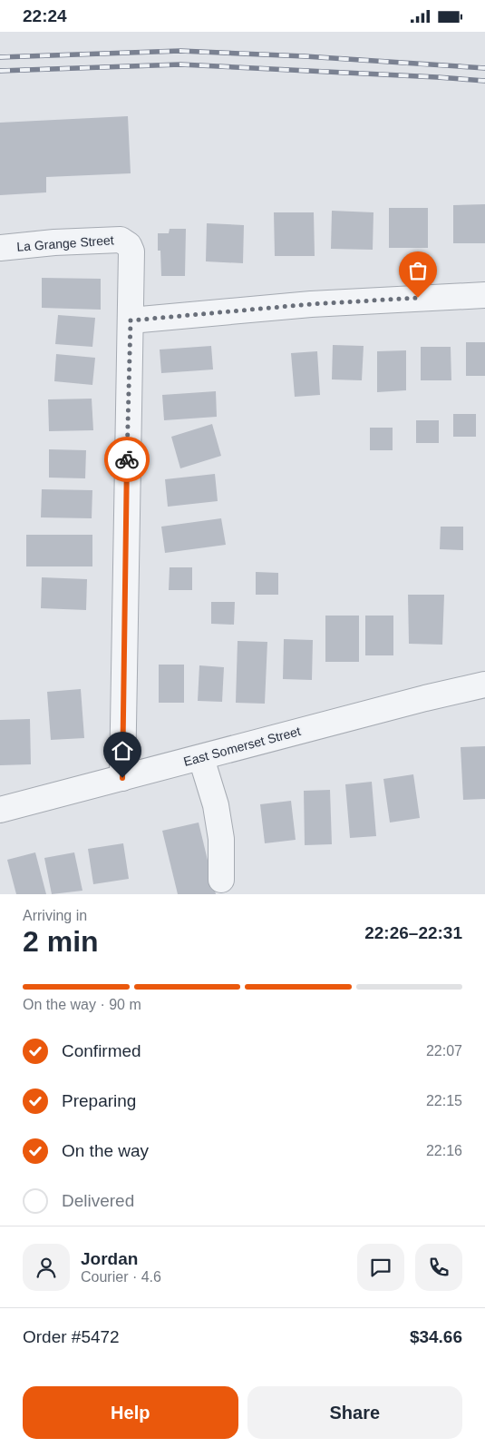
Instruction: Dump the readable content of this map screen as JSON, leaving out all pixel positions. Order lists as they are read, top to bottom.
{
  "streets": {
    "street": ["La Grange Street", "East Somerset Street"]
  },
  "page": {
    "status": "22:24",
    "heading": ["2 min", "Arriving in", "22:26–22:31"],
    "panel": [
      "Jordan",
      "Courier · 4.6",
      "Order #5472",
      "$34.66"
    ],
    "bar": "On the way · 90 m",
    "list": [
      ["Confirmed", "22:07"],
      ["Preparing", "22:15"],
      ["On the way", "22:16"],
      "Delivered"
    ],
    "buttons": ["Help", "Share"]
  }
}
